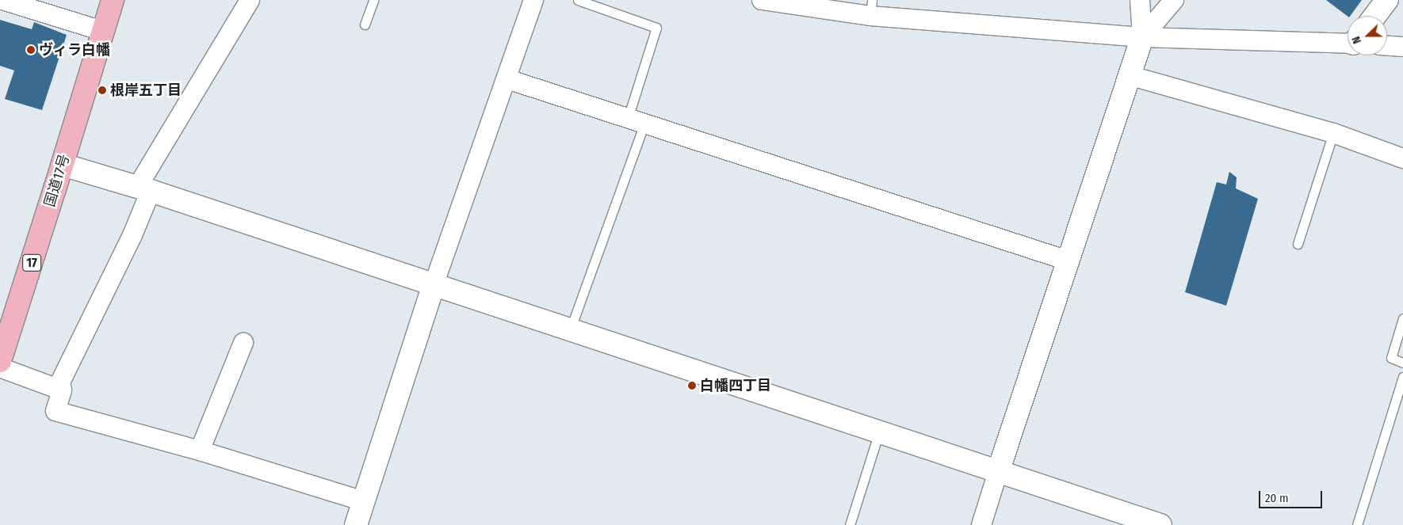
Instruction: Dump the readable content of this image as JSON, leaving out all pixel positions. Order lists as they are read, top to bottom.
{
  "streets": {
    "highway": ["国道17号", "17"]
  },
  "places": ["ヴィラ白幡", "根岸五丁目", "白幡四丁目"],
  "scale_bar": "20 m",
  "north": "left"
}
